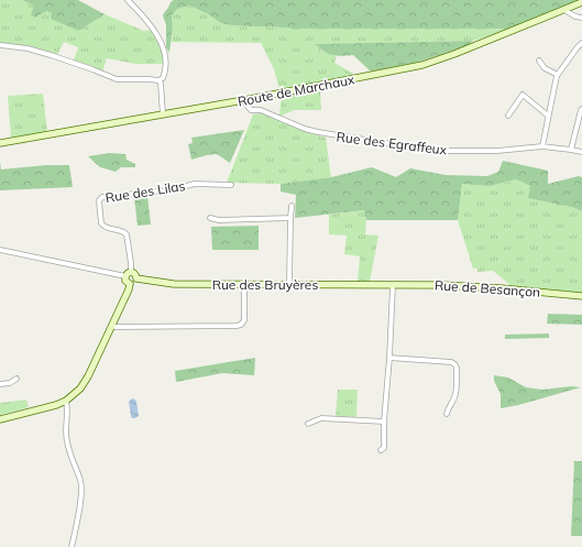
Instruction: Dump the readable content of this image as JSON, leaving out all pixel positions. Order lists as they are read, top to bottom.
{
  "streets": {
    "street": [
      "Route de Marchaux",
      "Rue des Egraffeux",
      "Rue des Lilas",
      "Rue des Bruyères",
      "Rue de Besançon"
    ]
  },
  "crossings": [
    ["Rue des Lilas", "Rue des Bruyères"],
    ["Rue des Bruyères", "Rue de Besançon"]
  ]
}
